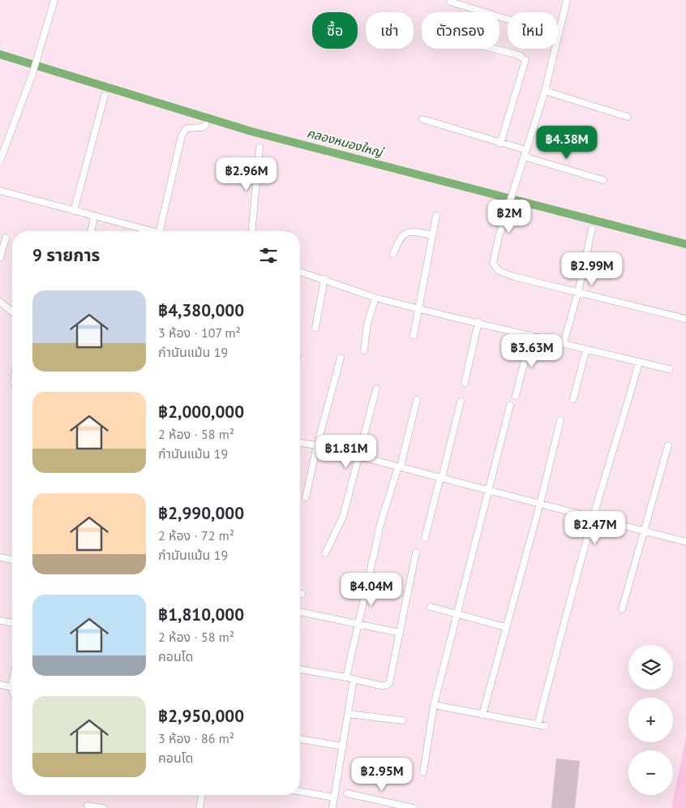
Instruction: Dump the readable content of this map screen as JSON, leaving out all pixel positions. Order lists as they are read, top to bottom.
{
  "water": ["คลองหนองใหญ่"],
  "page": {
    "chip": [
      "ซื้อ",
      "เช่า",
      "ตัวกรอง",
      "ใหม่"
    ],
    "price": [
      "฿4.38M",
      "฿2.96M",
      "฿2M",
      "฿2.99M",
      "฿3.63M",
      "฿1.81M",
      "฿2.47M",
      "฿4.04M",
      "฿2.95M"
    ],
    "heading": "9 รายการ",
    "list": [
      {
        "name": "฿4,380,000",
        "note": "3 ห้อง · 107 m² · กำนันแม้น 19"
      },
      {
        "name": "฿2,000,000",
        "note": "2 ห้อง · 58 m² · กำนันแม้น 19"
      },
      {
        "name": "฿2,990,000",
        "note": "2 ห้อง · 72 m² · กำนันแม้น 19"
      },
      {
        "name": "฿1,810,000",
        "note": "2 ห้อง · 58 m² · คอนโด"
      },
      {
        "name": "฿2,950,000",
        "note": "3 ห้อง · 86 m² · คอนโด"
      }
    ],
    "map_buttons": ["+", "−"]
  }
}
